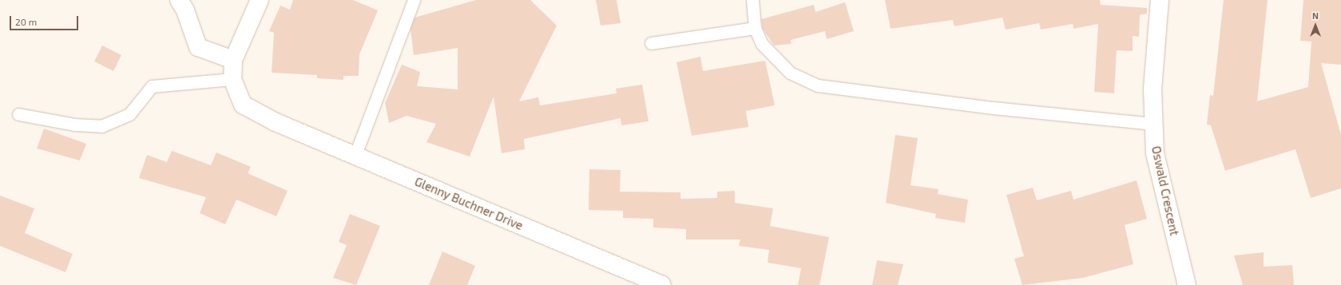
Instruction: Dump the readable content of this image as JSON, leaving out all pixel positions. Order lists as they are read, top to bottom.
{
  "streets": {
    "street": ["Oswald Crescent", "Glenny Buchner Drive"]
  },
  "scale_bar": "20 m",
  "north": "top"
}
